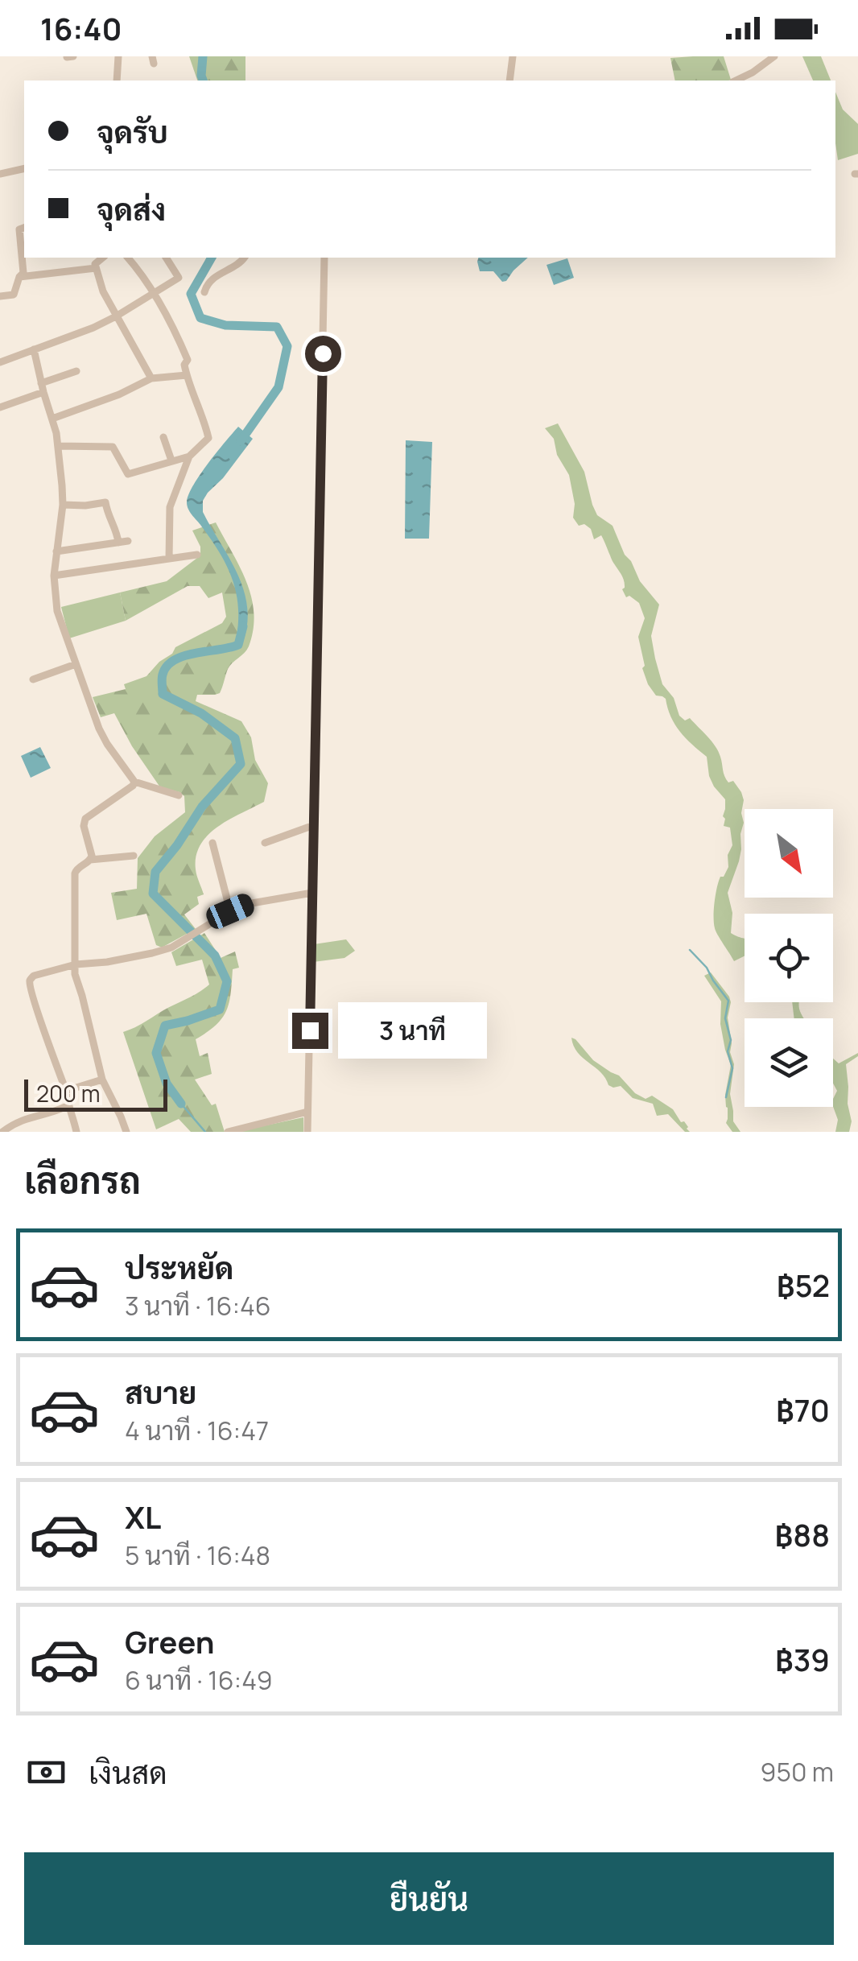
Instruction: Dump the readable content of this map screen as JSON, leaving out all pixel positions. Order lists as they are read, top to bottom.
{
  "scale_bar": "200 m",
  "north": "bottom right",
  "page": {
    "status": "16:40",
    "banner": ["จุดรับ", "จุดส่ง"],
    "bubble": "3 นาที",
    "scale": "200 m",
    "heading": "เลือกรถ",
    "list": [
      {
        "name": "ประหยัด",
        "note": "3 นาที · 16:46",
        "value": "฿52"
      },
      {
        "name": "สบาย",
        "note": "4 นาที · 16:47",
        "value": "฿70"
      },
      {
        "name": "XL",
        "note": "5 นาที · 16:48",
        "value": "฿88"
      },
      {
        "name": "Green",
        "note": "6 นาที · 16:49",
        "value": "฿39"
      }
    ],
    "pay": ["เงินสด", "950 m"],
    "buttons": "ยืนยัน"
  }
}
